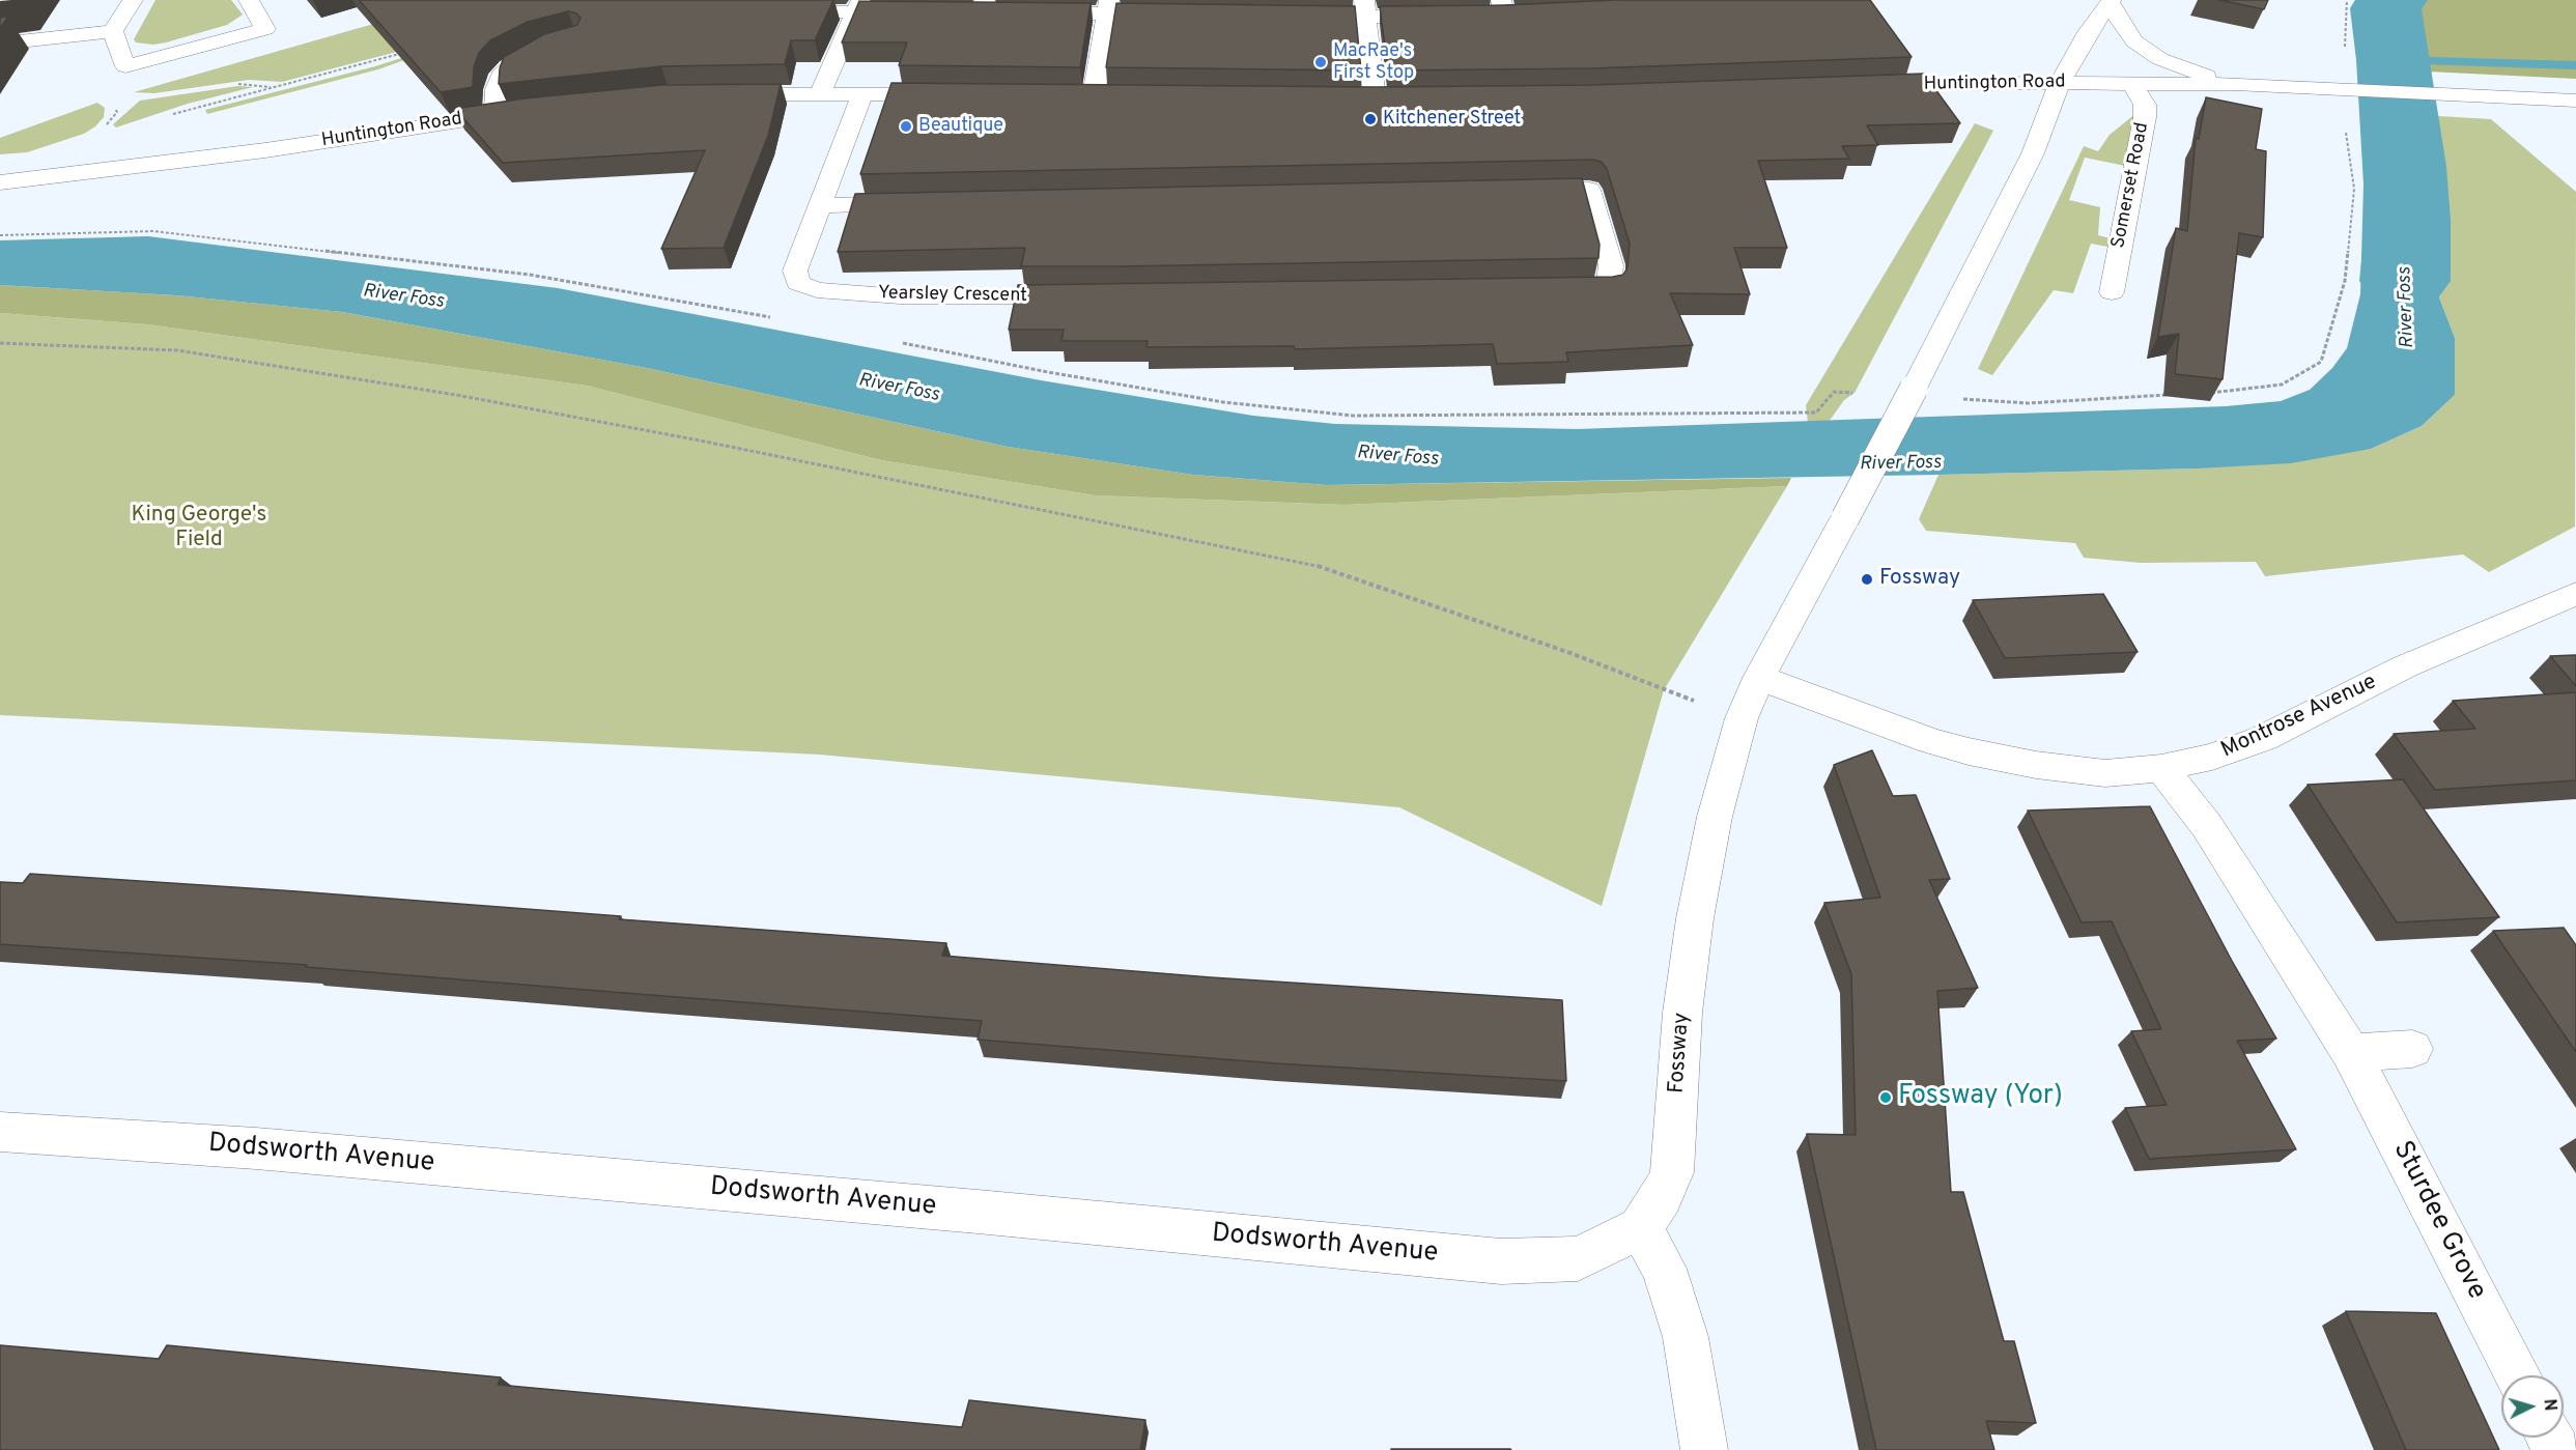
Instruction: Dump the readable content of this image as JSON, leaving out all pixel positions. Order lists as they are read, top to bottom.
{
  "streets": {
    "street": [
      "Huntington Road",
      "Somerset Road",
      "Yearsley Crescent",
      "Montrose Avenue",
      "Fossway",
      "Dodsworth Avenue",
      "Sturdee Grove"
    ]
  },
  "crossings": [
    ["Huntington Road", "Somerset Road"],
    ["Huntington Road", "Fossway"],
    ["Montrose Avenue", "Fossway"],
    ["Montrose Avenue", "Sturdee Grove"],
    ["Fossway", "Dodsworth Avenue"]
  ],
  "water": ["River Foss"],
  "parks": ["King George's Field"],
  "places": [
    "MacRae's First Stop",
    "Kitchener Street",
    "Beautique",
    "Fossway",
    "Fossway (Yor)"
  ],
  "north": "right"
}
